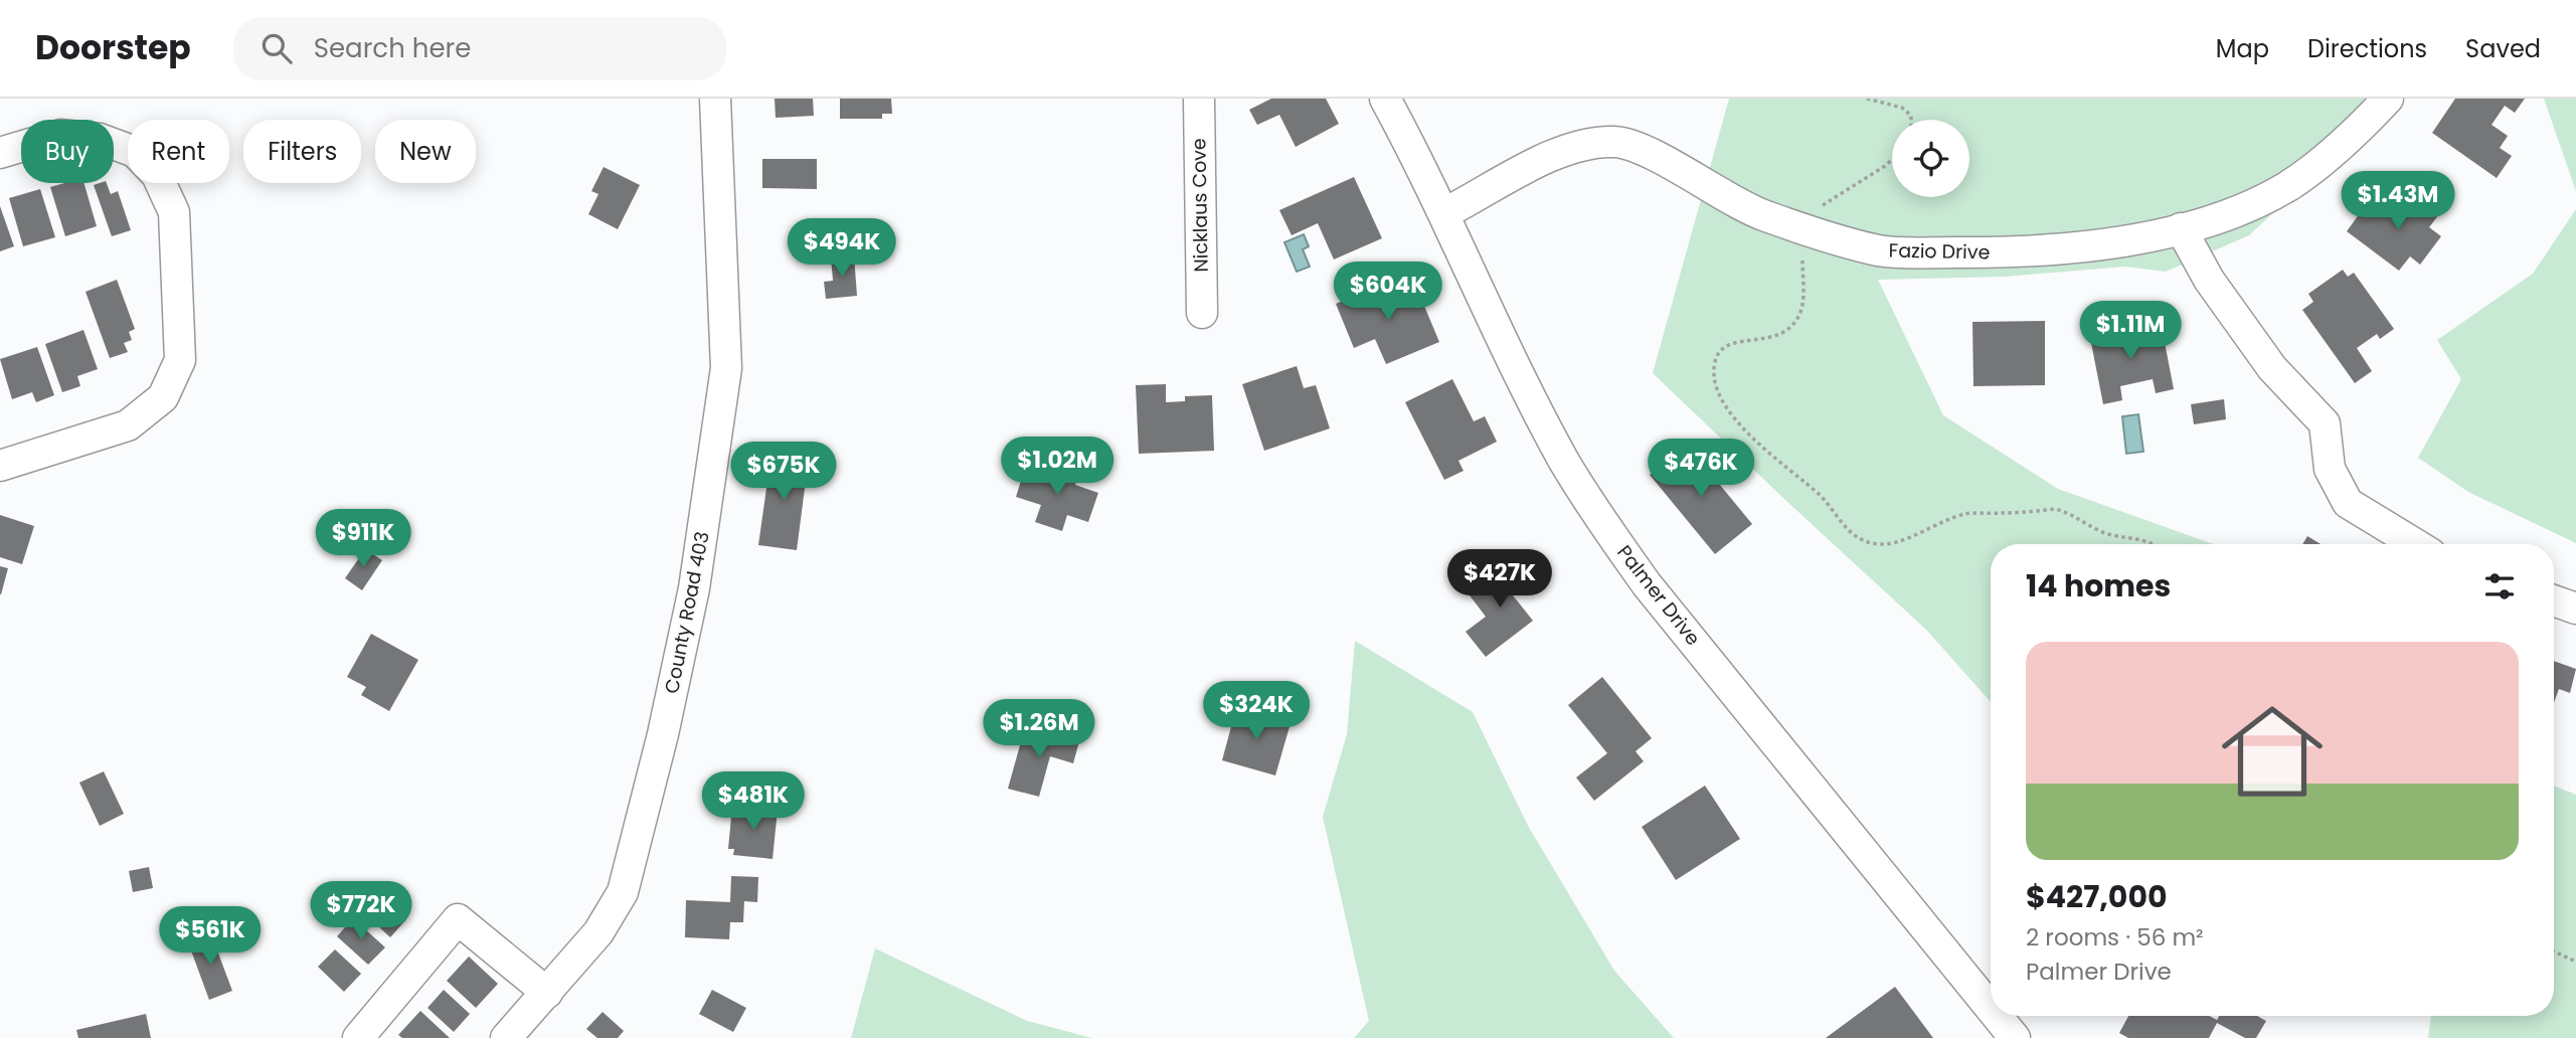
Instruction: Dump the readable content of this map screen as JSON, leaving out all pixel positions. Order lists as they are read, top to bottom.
{
  "streets": {
    "street": [
      "Nicklaus Cove",
      "Fazio Drive",
      "Palmer Drive",
      "County Road 403"
    ]
  },
  "crossings": [
    ["Fazio Drive", "Palmer Drive"]
  ],
  "page": {
    "header": "Doorstep",
    "search": "Search here",
    "nav": ["Map", "Directions", "Saved"],
    "chip": [
      "Buy",
      "Rent",
      "Filters",
      "New"
    ],
    "price": [
      "$1.43M",
      "$494K",
      "$604K",
      "$1.11M",
      "$1.02M",
      "$476K",
      "$675K",
      "$911K",
      "$427K",
      "$324K",
      "$1.26M",
      "$481K",
      "$772K",
      "$561K"
    ],
    "heading": "14 homes",
    "list": [
      {
        "name": "$427,000",
        "note": "2 rooms · 56 m² · Palmer Drive"
      }
    ]
  }
}
